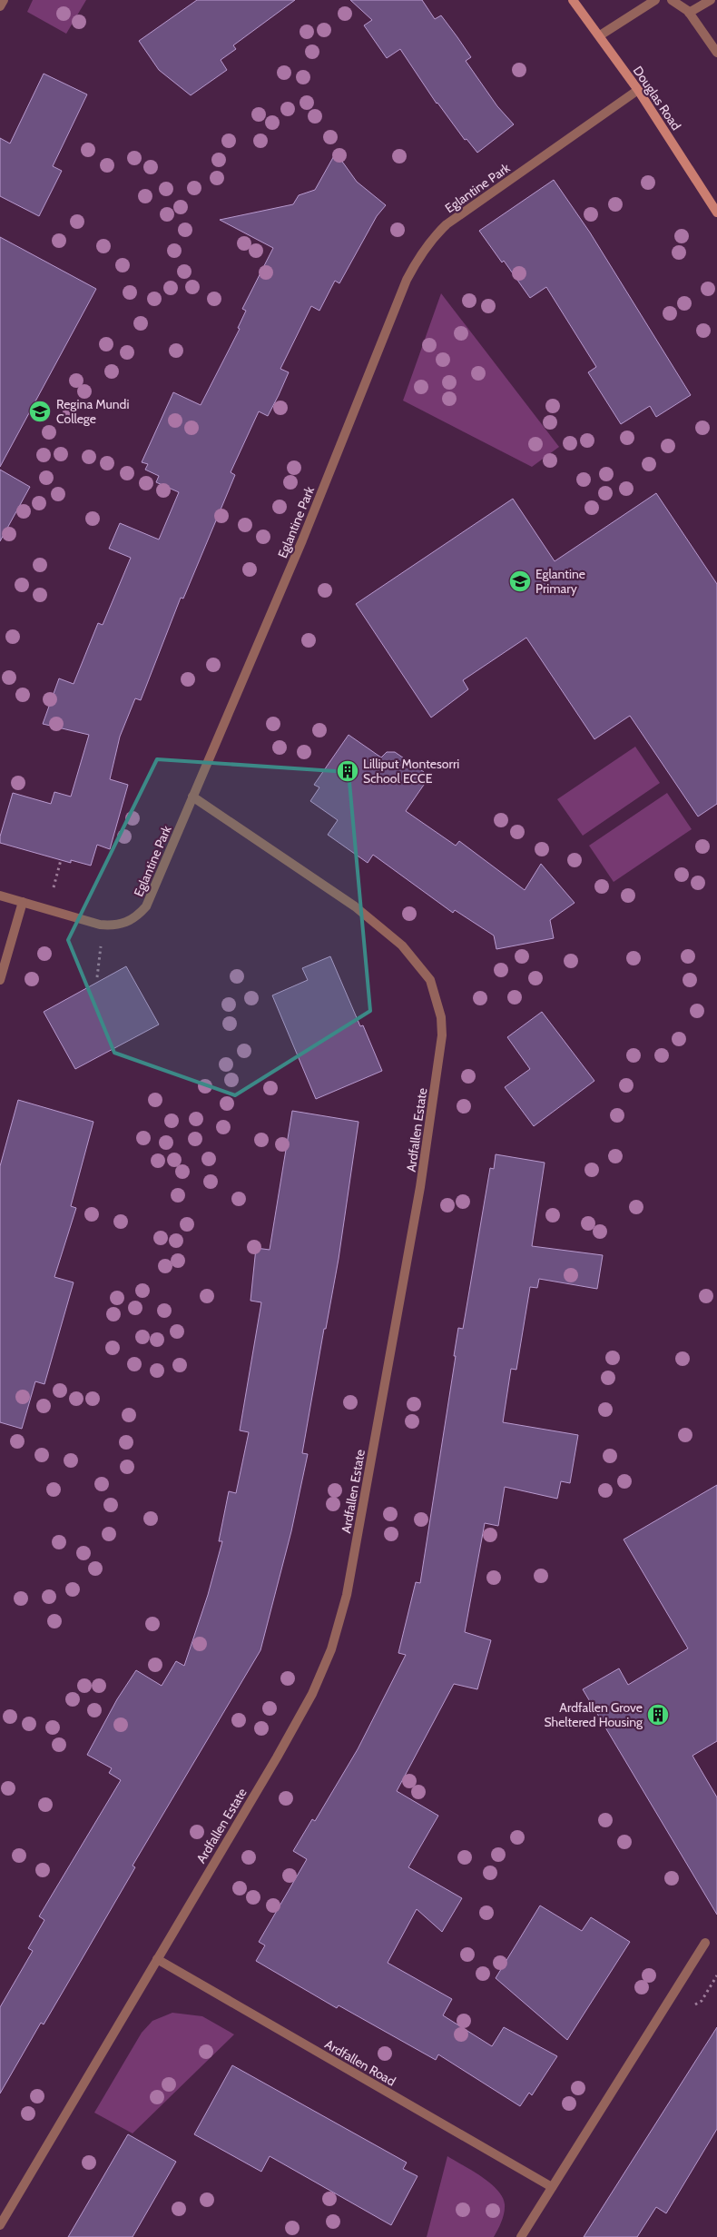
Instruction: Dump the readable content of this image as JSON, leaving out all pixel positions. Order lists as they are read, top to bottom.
{
  "streets": {
    "main road": ["Douglas Road"],
    "street": ["Eglantine Park", "Ardfallen Estate", "Ardfallen Road"]
  },
  "crossings": [
    ["Douglas Road", "Eglantine Park"],
    ["Eglantine Park", "Ardfallen Estate"],
    ["Ardfallen Estate", "Ardfallen Road"]
  ],
  "places": {
    "school or university": ["Regina Mundi College", "Eglantine Primary"],
    "building": ["Lilliput Montesorri School ECCE", "Ardfallen Grove Sheltered Housing"]
  }
}
